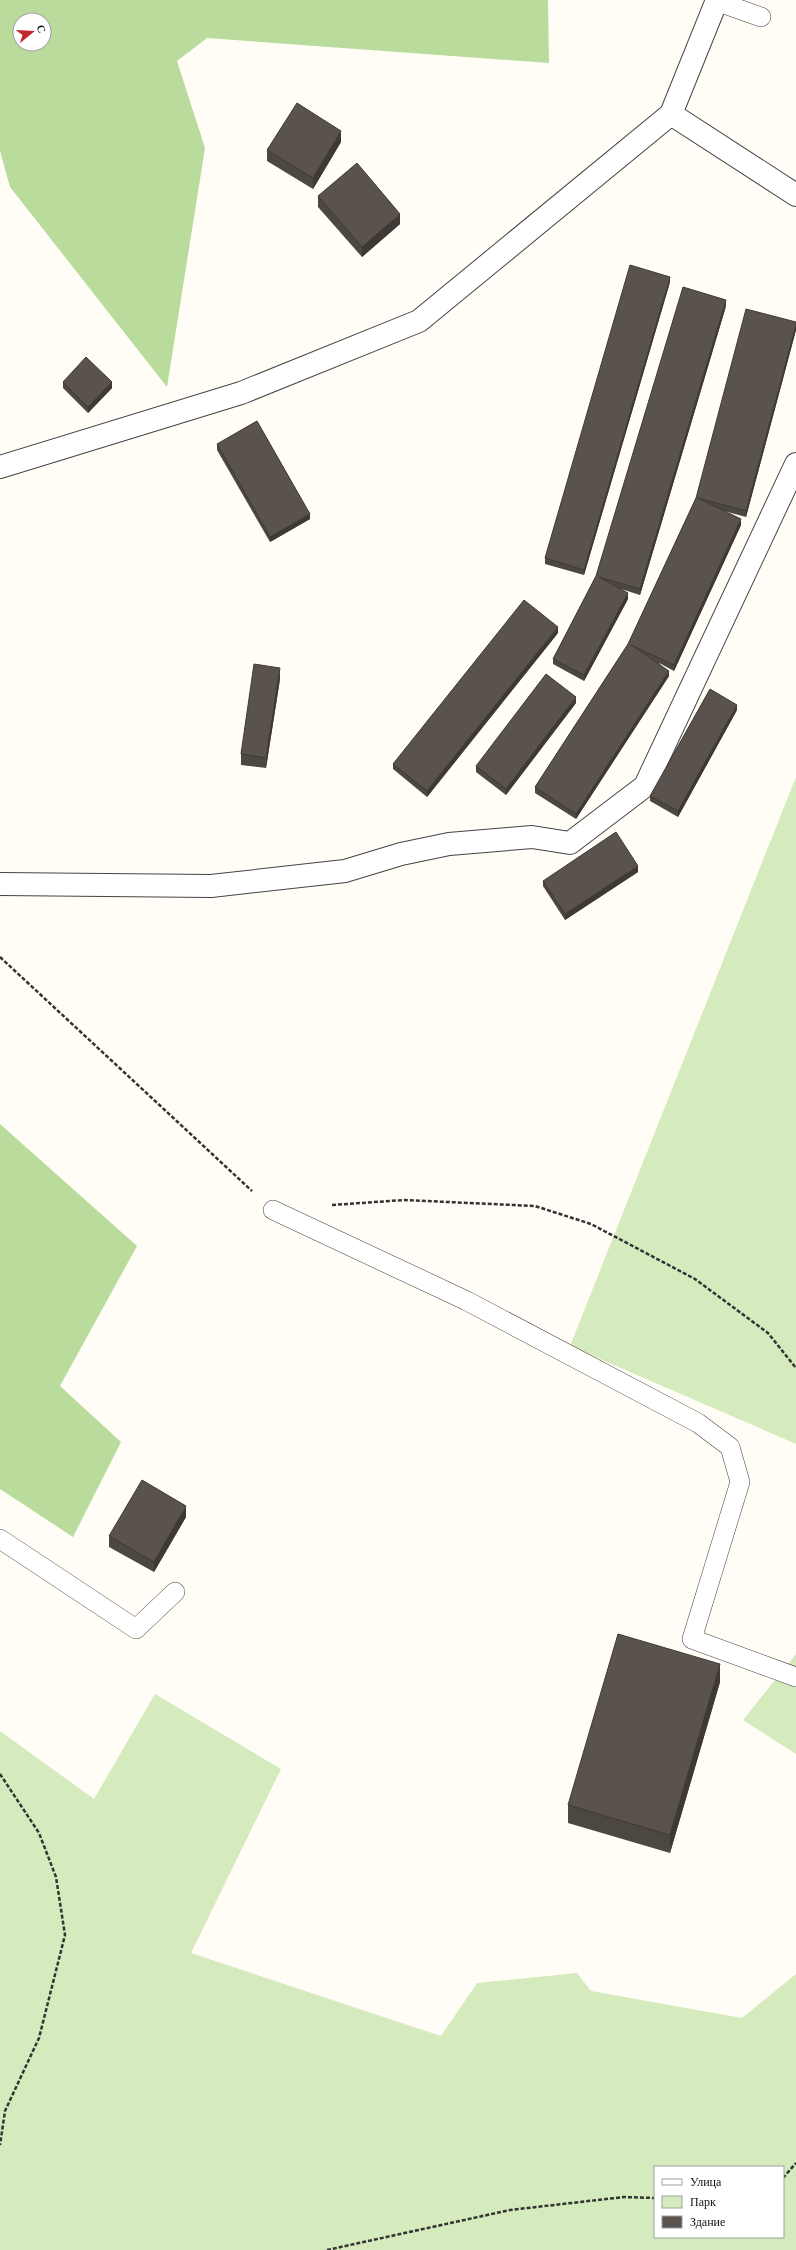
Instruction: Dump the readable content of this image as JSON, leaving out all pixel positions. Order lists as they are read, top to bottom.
{
  "legend": ["Улица", "Парк", "Здание"],
  "north": "right"
}
